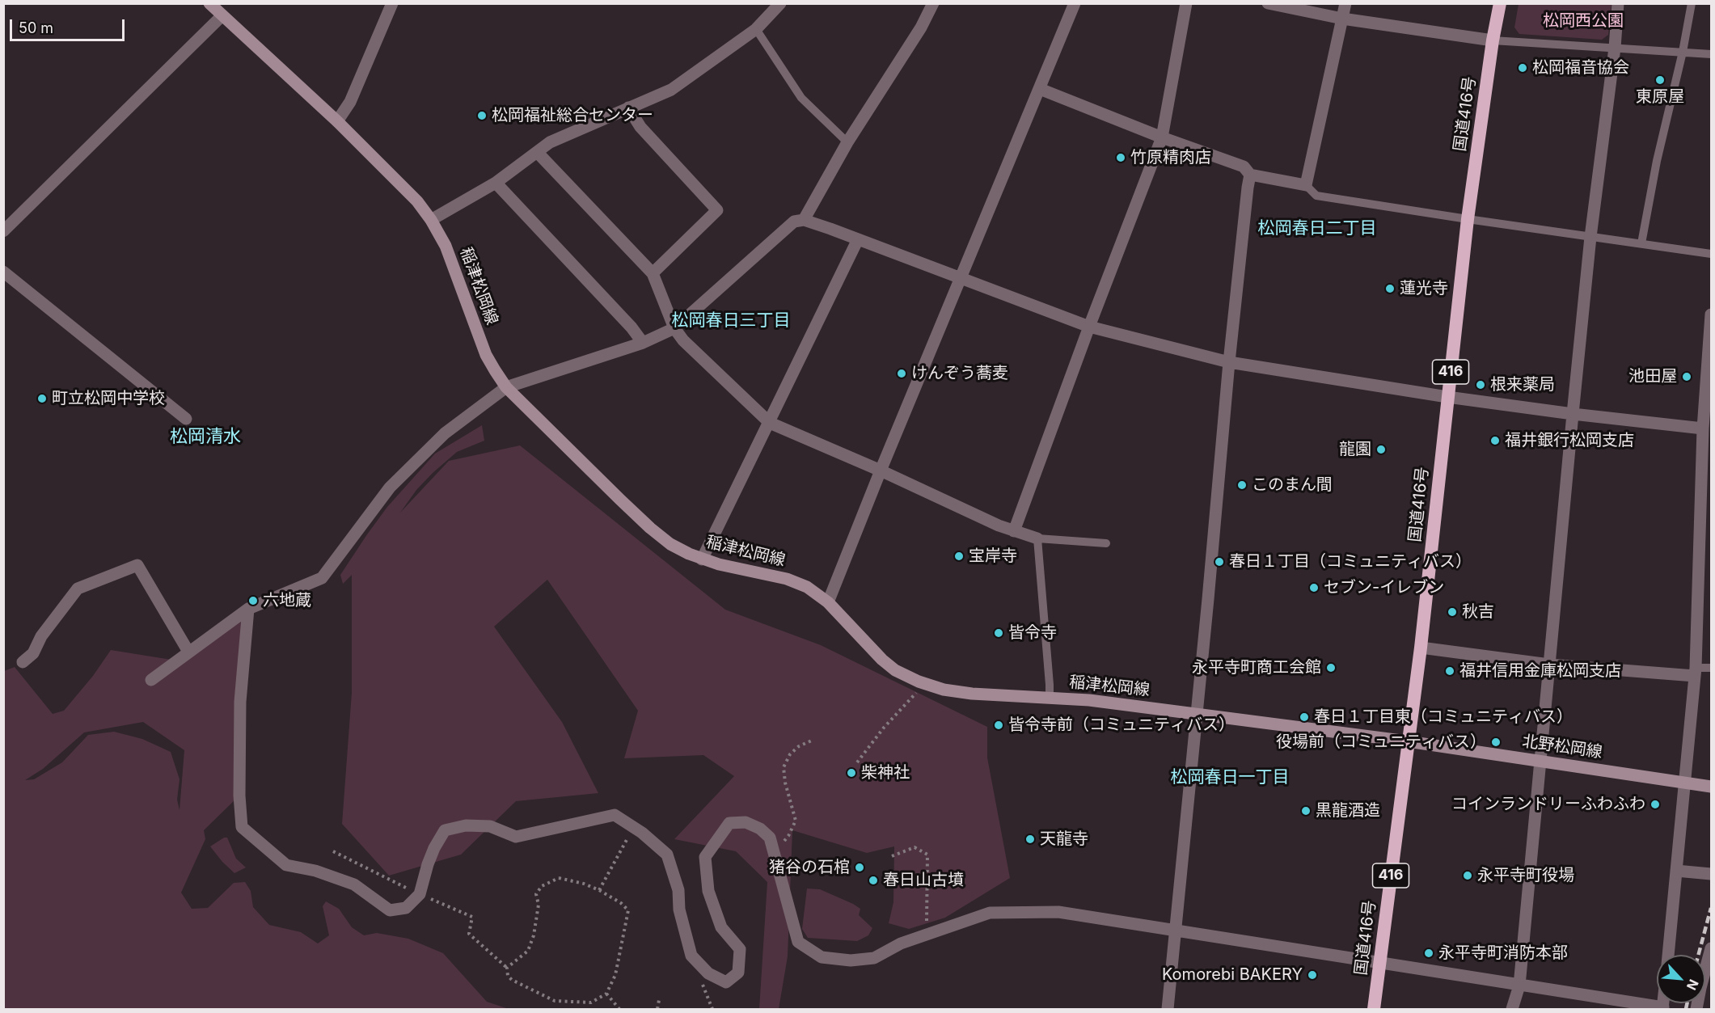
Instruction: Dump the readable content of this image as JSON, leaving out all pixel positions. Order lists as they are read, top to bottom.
{
  "streets": {
    "highway": ["国道416号", "416"],
    "main road": ["稲津松岡線", "北野松岡線"]
  },
  "crossings": [
    ["国道416号", "稲津松岡線"],
    ["国道416号", "北野松岡線"],
    ["稲津松岡線", "北野松岡線"]
  ],
  "districts": [
    "松岡春日二丁目",
    "松岡春日三丁目",
    "松岡清水",
    "松岡春日一丁目"
  ],
  "parks": ["松岡西公園"],
  "places": [
    "松岡福音協会",
    "東原屋",
    "松岡福祉総合センター",
    "竹原精肉店",
    "蓮光寺",
    "けんぞう蕎麦",
    "池田屋",
    "根来薬局",
    "町立松岡中学校",
    "福井銀行松岡支店",
    "龍園",
    "このまん間",
    "宝岸寺",
    "春日１丁目（コミュニティバス）",
    "セブン-イレブン",
    "六地蔵",
    "秋吉",
    "皆令寺",
    "永平寺町商工会館",
    "福井信用金庫松岡支店",
    "春日１丁目東（コミュニティバス）",
    "皆令寺前（コミュニティバス）",
    "役場前（コミュニティバス）",
    "柴神社",
    "コインランドリーふわふわ",
    "黒龍酒造",
    "天龍寺",
    "猪谷の石棺",
    "永平寺町役場",
    "春日山古墳",
    "永平寺町消防本部",
    "Komorebi BAKERY"
  ],
  "scale_bar": "50 m",
  "north": "bottom right"
}
